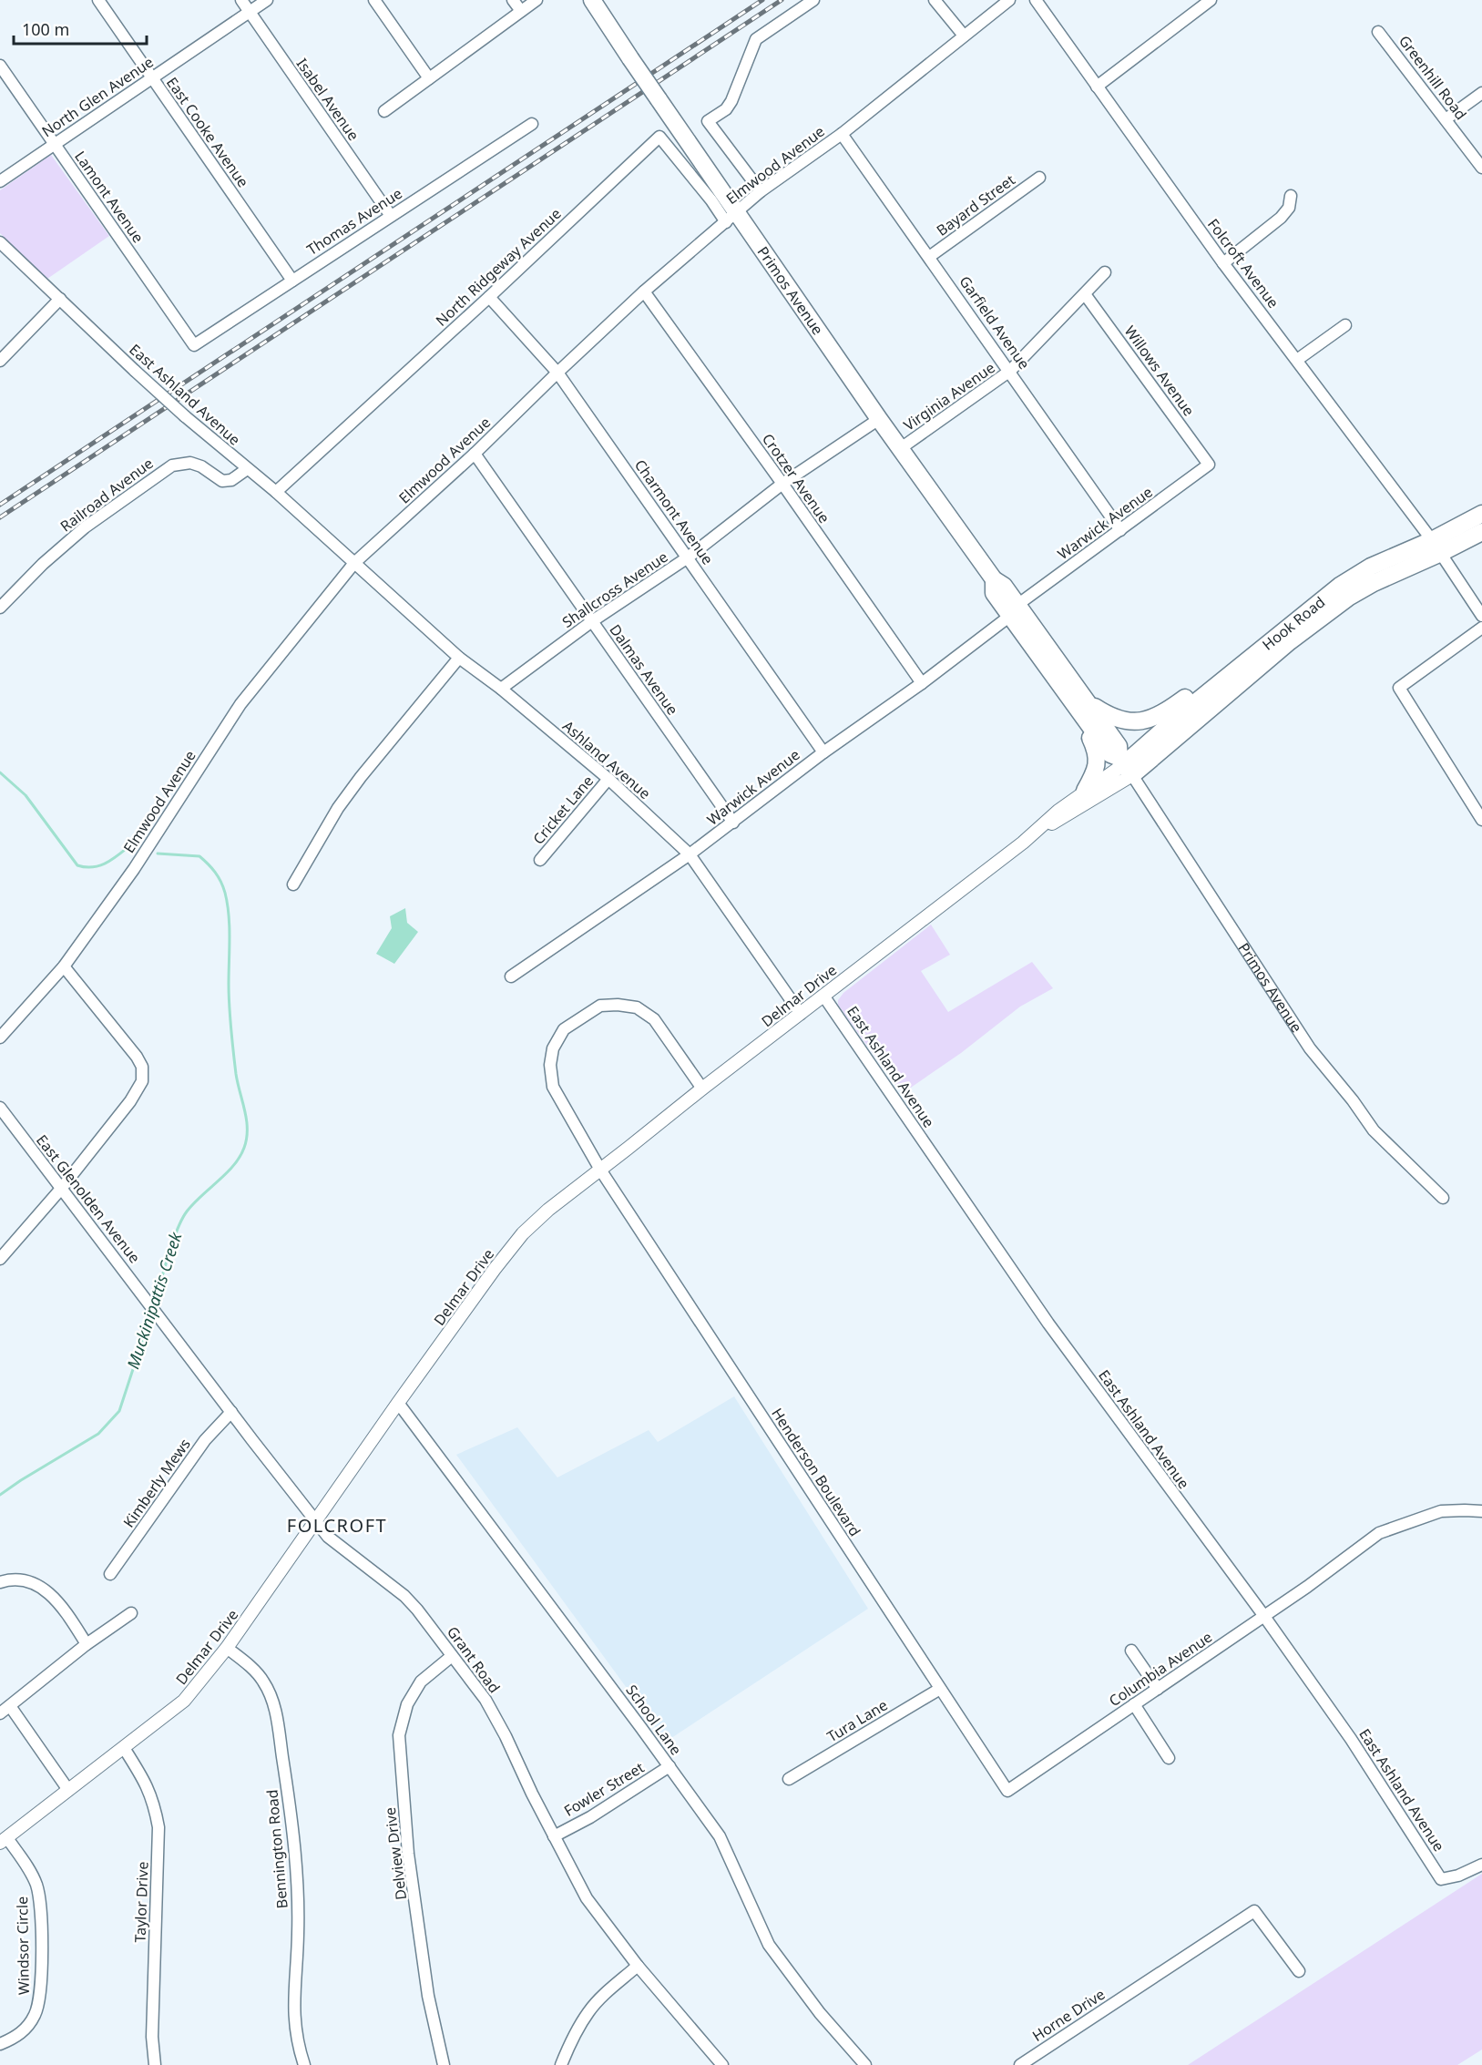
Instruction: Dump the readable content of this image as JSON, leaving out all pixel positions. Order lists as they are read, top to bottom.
{
  "streets": {
    "main road": ["Primos Avenue", "Hook Road"],
    "street": [
      "Greenhill Road",
      "North Glen Avenue",
      "Isabel Avenue",
      "East Cooke Avenue",
      "Elmwood Avenue",
      "Lamont Avenue",
      "Bayard Street",
      "Thomas Avenue",
      "Folcroft Avenue",
      "North Ridgeway Avenue",
      "Garfield Avenue",
      "Willows Avenue",
      "East Ashland Avenue",
      "Virginia Avenue",
      "Crotzer Avenue",
      "Railroad Avenue",
      "Charmont Avenue",
      "Warwick Avenue",
      "Shallcross Avenue",
      "Dalmas Avenue",
      "Ashland Avenue",
      "Cricket Lane",
      "Delmar Drive",
      "East Glenolden Avenue",
      "Henderson Boulevard",
      "Kimberly Mews",
      "Grant Road",
      "Columbia Avenue",
      "School Lane",
      "Tura Lane",
      "Fowler Street",
      "Bennington Road",
      "Delview Drive",
      "Taylor Drive",
      "Windsor Circle",
      "Horne Drive"
    ]
  },
  "crossings": [
    ["North Glen Avenue", "Isabel Avenue"],
    ["North Glen Avenue", "East Cooke Avenue"],
    ["North Glen Avenue", "Lamont Avenue"],
    ["Isabel Avenue", "Thomas Avenue"],
    ["East Cooke Avenue", "Thomas Avenue"],
    ["Elmwood Avenue", "North Ridgeway Avenue"],
    ["Elmwood Avenue", "Primos Avenue"],
    ["Elmwood Avenue", "Garfield Avenue"],
    ["Elmwood Avenue", "East Ashland Avenue"],
    ["Elmwood Avenue", "Crotzer Avenue"],
    ["Elmwood Avenue", "Charmont Avenue"],
    ["Elmwood Avenue", "Dalmas Avenue"],
    ["Elmwood Avenue", "Ashland Avenue"],
    ["Lamont Avenue", "Thomas Avenue"],
    ["Bayard Street", "Garfield Avenue"],
    ["Folcroft Avenue", "Hook Road"],
    ["North Ridgeway Avenue", "Primos Avenue"],
    ["North Ridgeway Avenue", "East Ashland Avenue"],
    ["North Ridgeway Avenue", "Charmont Avenue"],
    ["Primos Avenue", "Virginia Avenue"],
    ["Primos Avenue", "Warwick Avenue"],
    ["Primos Avenue", "Shallcross Avenue"],
    ["Primos Avenue", "Hook Road"],
    ["Primos Avenue", "Delmar Drive"],
    ["Garfield Avenue", "Virginia Avenue"],
    ["Garfield Avenue", "Warwick Avenue"],
    ["Willows Avenue", "Virginia Avenue"],
    ["Willows Avenue", "Warwick Avenue"],
    ["East Ashland Avenue", "Railroad Avenue"],
    ["East Ashland Avenue", "Ashland Avenue"],
    ["East Ashland Avenue", "Delmar Drive"],
    ["East Ashland Avenue", "Columbia Avenue"],
    ["Crotzer Avenue", "Warwick Avenue"],
    ["Crotzer Avenue", "Shallcross Avenue"],
    ["Charmont Avenue", "Warwick Avenue"],
    ["Charmont Avenue", "Shallcross Avenue"],
    ["Warwick Avenue", "Dalmas Avenue"],
    ["Warwick Avenue", "Ashland Avenue"],
    ["Shallcross Avenue", "Dalmas Avenue"],
    ["Shallcross Avenue", "Ashland Avenue"],
    ["Hook Road", "Delmar Drive"],
    ["Ashland Avenue", "Cricket Lane"],
    ["Ashland Avenue", "Delmar Drive"],
    ["Delmar Drive", "Henderson Boulevard"],
    ["Delmar Drive", "Grant Road"],
    ["Delmar Drive", "School Lane"],
    ["Delmar Drive", "Bennington Road"],
    ["Delmar Drive", "Taylor Drive"],
    ["Delmar Drive", "Windsor Circle"],
    ["East Glenolden Avenue", "Grant Road"],
    ["Henderson Boulevard", "Columbia Avenue"],
    ["Henderson Boulevard", "Tura Lane"],
    ["Kimberly Mews", "Grant Road"],
    ["Grant Road", "Fowler Street"],
    ["Grant Road", "Delview Drive"],
    ["School Lane", "Fowler Street"]
  ],
  "districts": ["FOLCROFT"],
  "water": ["Muckinipattis Creek"],
  "scale_bar": "100 m"
}
